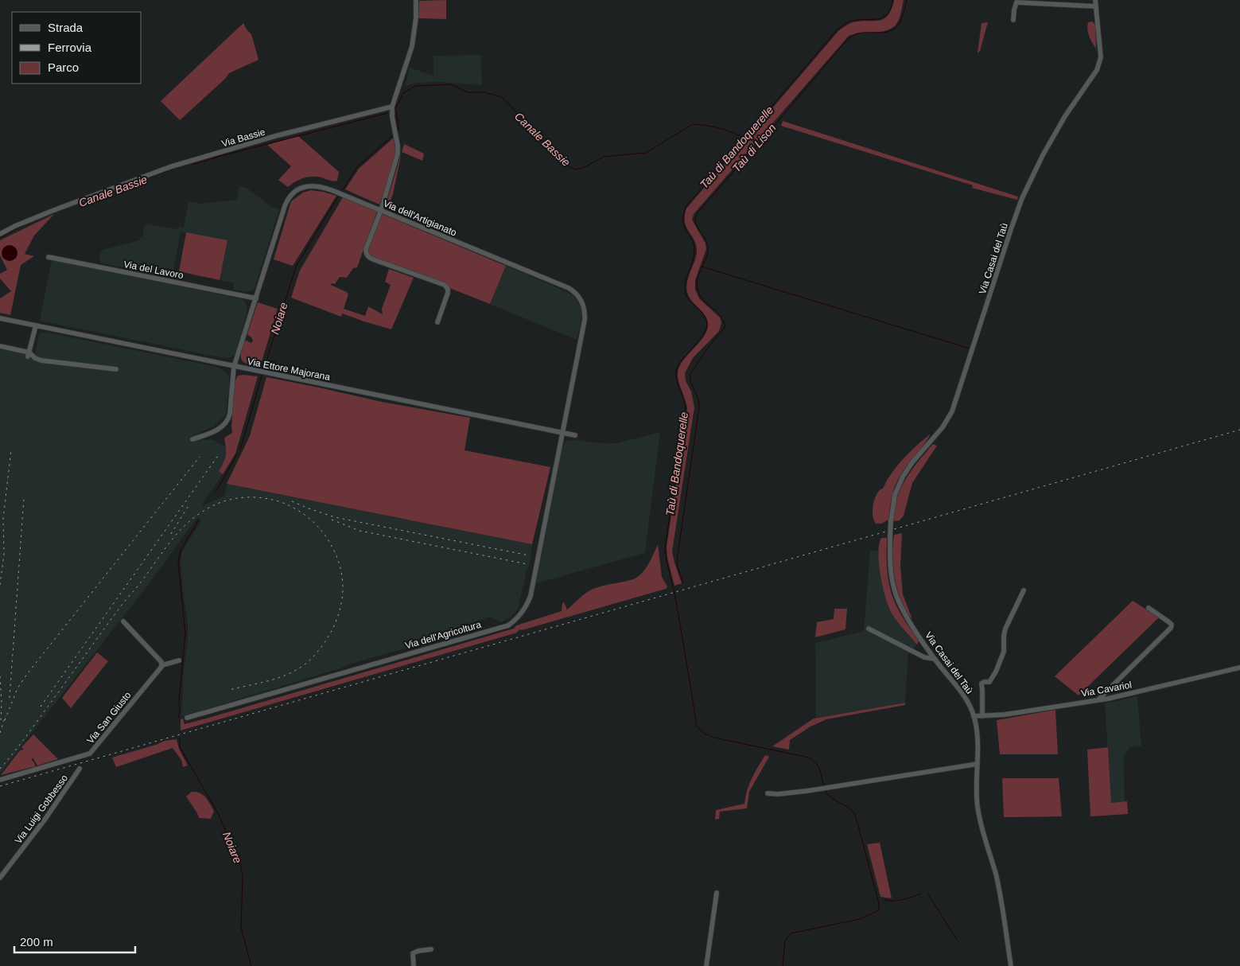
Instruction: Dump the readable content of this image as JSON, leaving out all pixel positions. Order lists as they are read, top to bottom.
{
  "streets": {
    "street": [
      "Via Bassie",
      "Via dell'Artigianato",
      "Via Casai del Taù",
      "Via del Lavoro",
      "Via Ettore Majorana",
      "Via dell'Agricoltura",
      "Via Cavariol",
      "Via San Giusto",
      "Via Luigi Gobbesso"
    ]
  },
  "crossings": [
    ["Via dell'Artigianato", "Via del Lavoro"],
    ["Via dell'Artigianato", "Via Ettore Majorana"],
    ["Via dell'Artigianato", "Via dell'Agricoltura"],
    ["Via Casai del Taù", "Via Cavariol"],
    ["Via Ettore Majorana", "Via dell'Agricoltura"]
  ],
  "water": [
    "Canale Bassie",
    "Taù di Bandoquerelle",
    "Taù di Lison",
    "Noiare"
  ],
  "legend": ["Strada", "Ferrovia", "Parco"],
  "scale_bar": "200 m"
}
